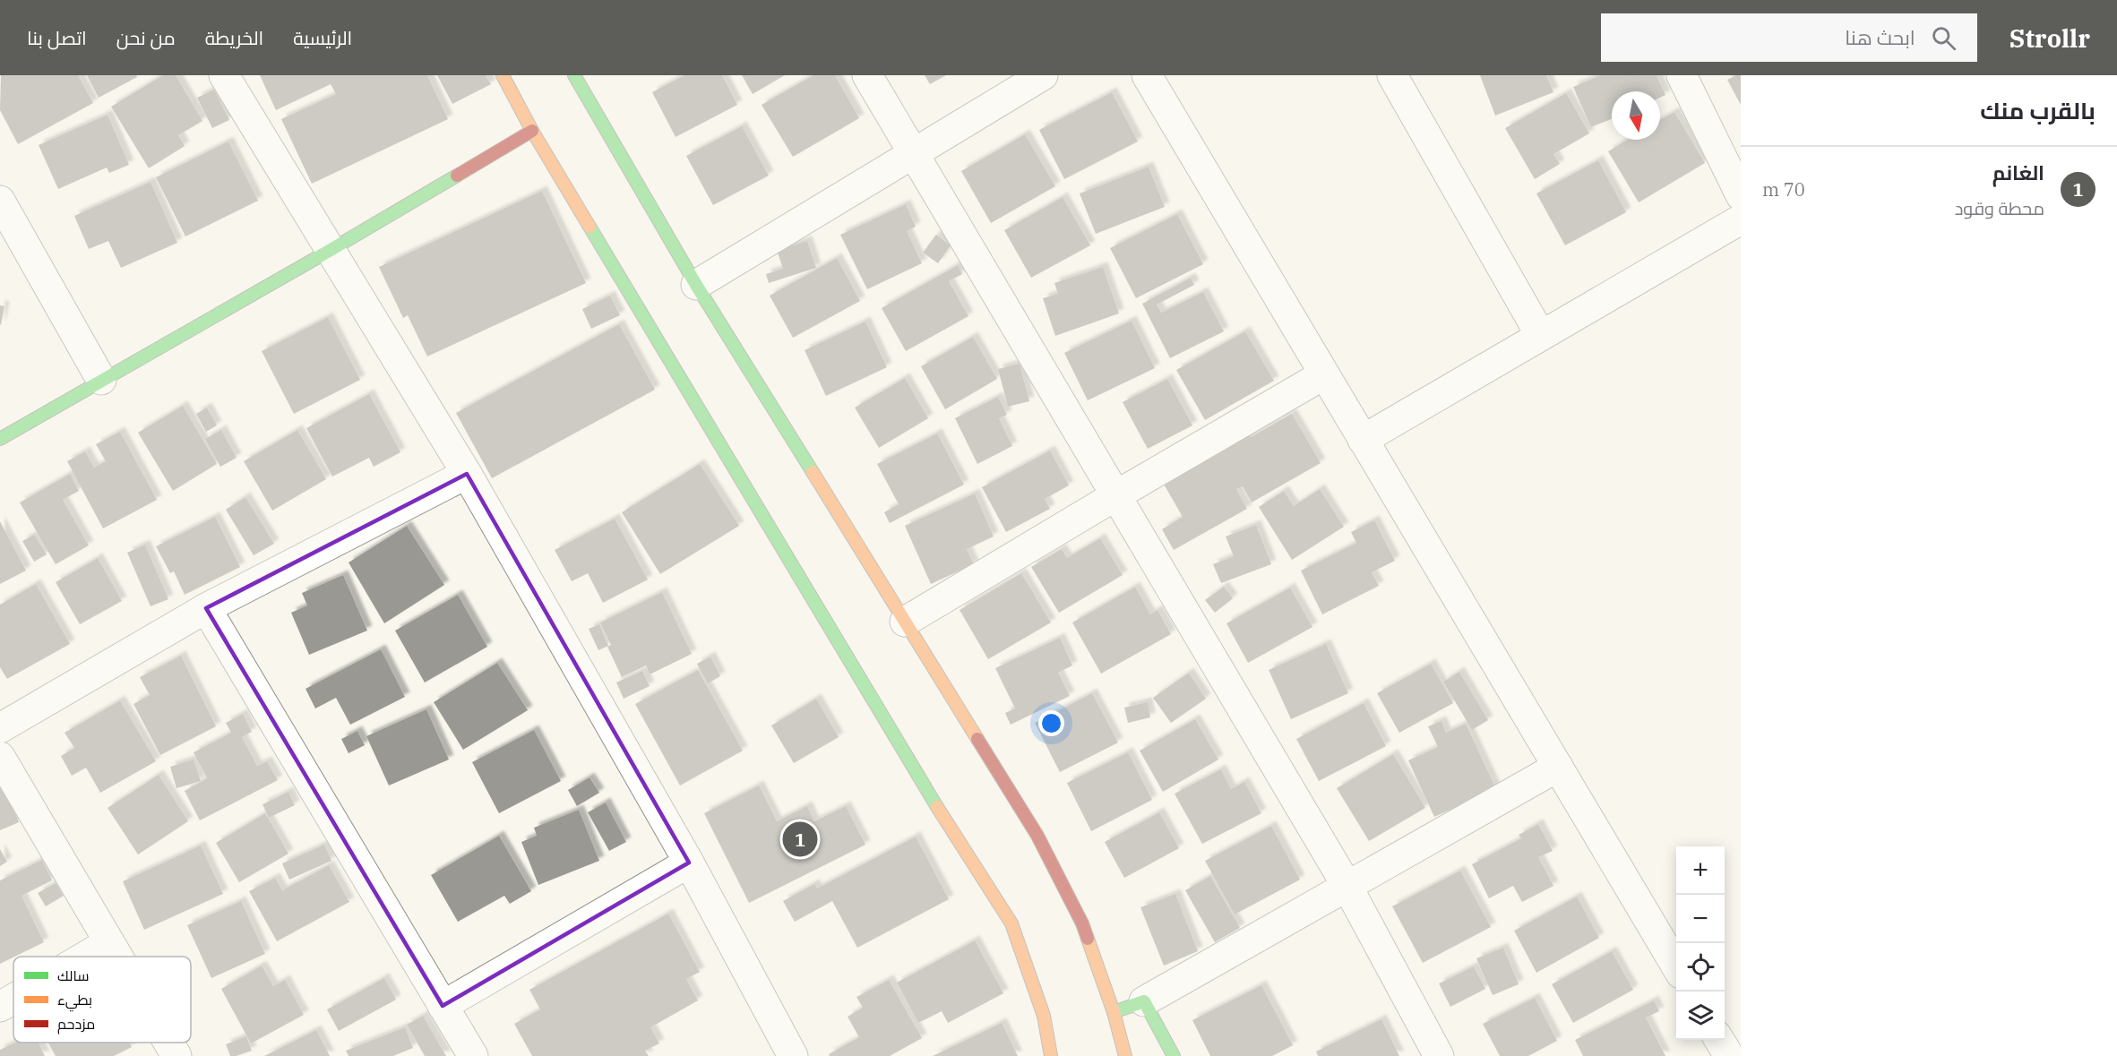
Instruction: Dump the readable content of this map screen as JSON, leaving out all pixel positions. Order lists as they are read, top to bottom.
{
  "legend": ["سالك", "بطيء", "مزدحم"],
  "north": "bottom",
  "page": {
    "header": "Strollr",
    "search": "ابحث هنا",
    "nav": [
      "الرئيسية",
      "الخريطة",
      "من نحن",
      "اتصل بنا"
    ],
    "heading": "بالقرب منك",
    "list": [
      {
        "mark": "1",
        "name": "الغانم",
        "note": "محطة وقود",
        "value": "70 m"
      }
    ],
    "pins": "1",
    "map_buttons": ["+", "−"]
  }
}
